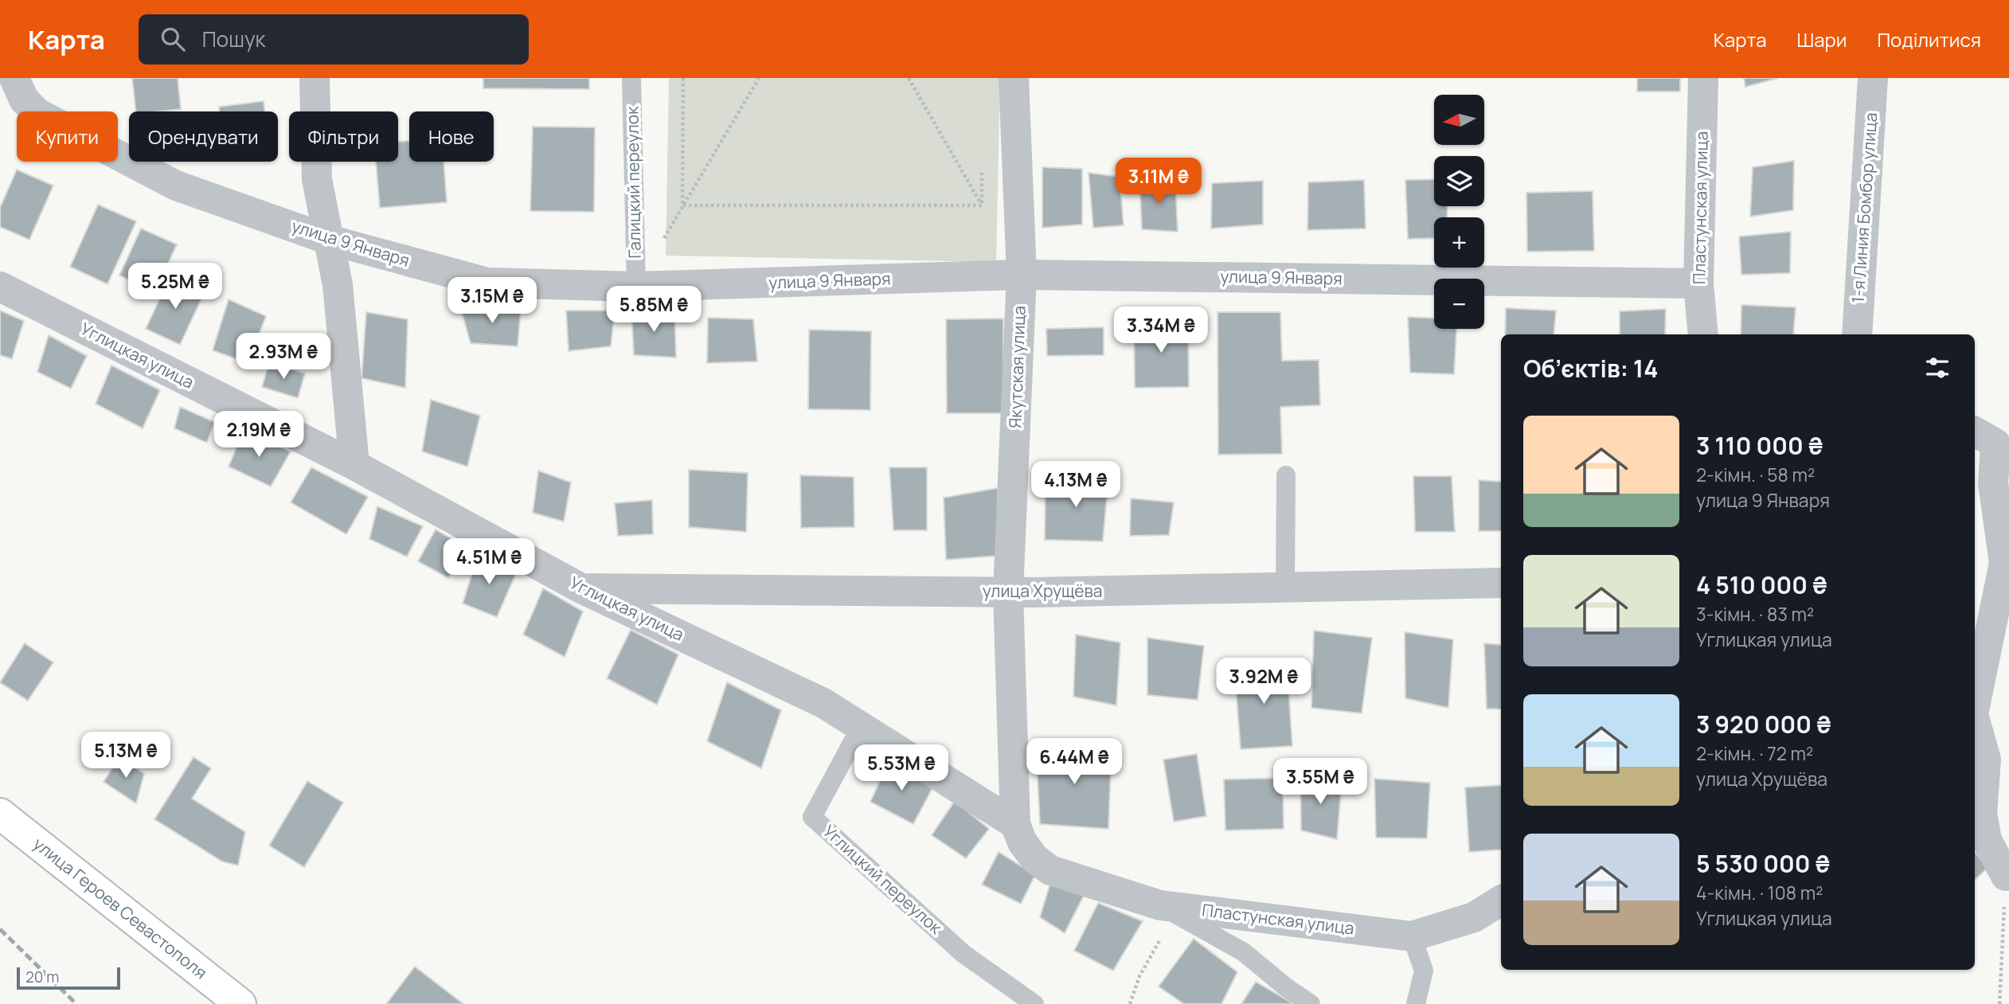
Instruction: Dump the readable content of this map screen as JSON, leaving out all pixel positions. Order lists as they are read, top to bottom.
{
  "streets": {
    "main road": ["улица Героев Севастополя"],
    "street": [
      "Пластунская улица",
      "1-я Линия Бомбор улица",
      "улица 9 Января",
      "Углицкая улица",
      "Якутская улица",
      "улица Хрущёва"
    ],
    "lane": ["Галицкий переулок", "Углицкий переулок"]
  },
  "crossings": [
    ["Галицкий переулок", "улица 9 Января"],
    ["Пластунская улица", "улица 9 Января"],
    ["Пластунская улица", "Углицкая улица"],
    ["Пластунская улица", "Якутская улица"],
    ["улица 9 Января", "Якутская улица"],
    ["Углицкая улица", "Якутская улица"],
    ["Углицкая улица", "улица Хрущёва"],
    ["Углицкая улица", "Углицкий переулок"],
    ["Якутская улица", "улица Хрущёва"]
  ],
  "scale_bar": "20 m",
  "north": "left",
  "page": {
    "header": "Карта",
    "search": "Пошук",
    "nav": ["Карта", "Шари", "Поділитися"],
    "map_buttons": ["+", "−"],
    "chip": [
      "Купити",
      "Орендувати",
      "Фільтри",
      "Нове"
    ],
    "price": [
      "3.11M ₴",
      "5.25M ₴",
      "3.15M ₴",
      "5.85M ₴",
      "3.34M ₴",
      "2.93M ₴",
      "2.19M ₴",
      "4.13M ₴",
      "4.51M ₴",
      "3.92M ₴",
      "5.13M ₴",
      "6.44M ₴",
      "5.53M ₴",
      "3.55M ₴"
    ],
    "heading": "Об’єктів: 14",
    "list": [
      {
        "name": "3 110 000 ₴",
        "note": "2-кімн. · 58 m² · улица 9 Января"
      },
      {
        "name": "4 510 000 ₴",
        "note": "3-кімн. · 83 m² · Углицкая улица"
      },
      {
        "name": "3 920 000 ₴",
        "note": "2-кімн. · 72 m² · улица Хрущёва"
      },
      {
        "name": "5 530 000 ₴",
        "note": "4-кімн. · 108 m² · Углицкая улица"
      }
    ],
    "scale": "20 m"
  }
}
